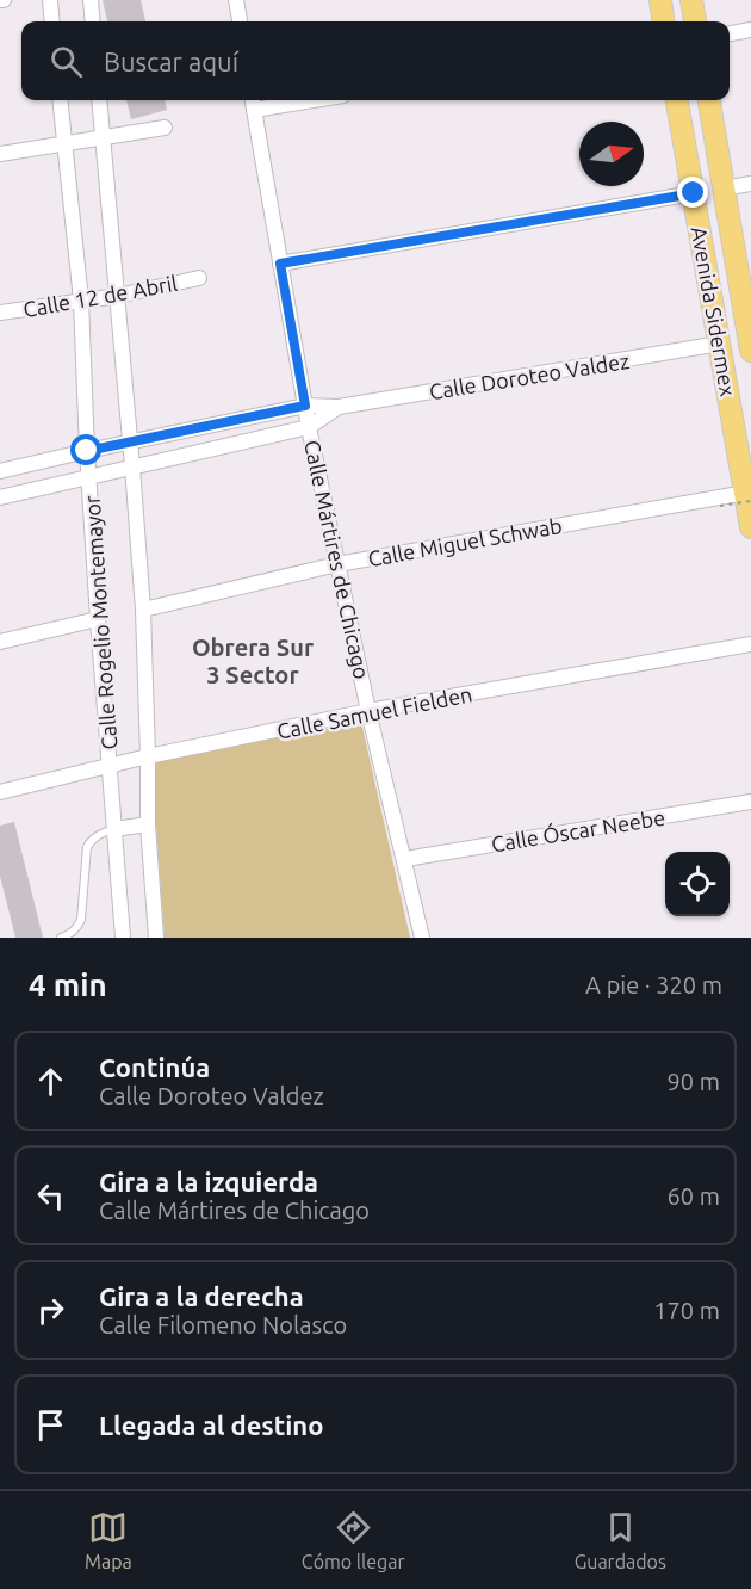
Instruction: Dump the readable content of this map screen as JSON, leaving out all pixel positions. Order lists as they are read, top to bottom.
{
  "streets": {
    "main road": ["Avenida Sidermex"],
    "street": [
      "Calle 12 de Abril",
      "Calle Doroteo Valdez",
      "Calle Miguel Schwab",
      "Calle Mártires de Chicago",
      "Calle Rogelio Montemayor",
      "Calle Samuel Fielden",
      "Calle Óscar Neebe"
    ]
  },
  "crossings": [
    ["Calle 12 de Abril", "Calle Rogelio Montemayor"],
    ["Avenida Sidermex", "Calle Doroteo Valdez"],
    ["Avenida Sidermex", "Calle Miguel Schwab"],
    ["Calle Doroteo Valdez", "Calle Mártires de Chicago"],
    ["Calle Doroteo Valdez", "Calle Rogelio Montemayor"],
    ["Calle Miguel Schwab", "Calle Mártires de Chicago"],
    ["Calle Miguel Schwab", "Calle Rogelio Montemayor"],
    ["Calle Mártires de Chicago", "Calle Samuel Fielden"],
    ["Calle Mártires de Chicago", "Calle Óscar Neebe"],
    ["Calle Rogelio Montemayor", "Calle Samuel Fielden"]
  ],
  "districts": ["Obrera Sur 3 Sector"],
  "north": "right",
  "page": {
    "search": "Buscar aquí",
    "heading": ["4 min", "A pie · 320 m"],
    "list": [
      ["Continúa", "Calle Doroteo Valdez", "90 m"],
      ["Gira a la izquierda", "Calle Mártires de Chicago", "60 m"],
      ["Gira a la derecha", "Calle Filomeno Nolasco", "170 m"],
      "Llegada al destino"
    ],
    "nav": ["Mapa", "Cómo llegar", "Guardados"]
  }
}
